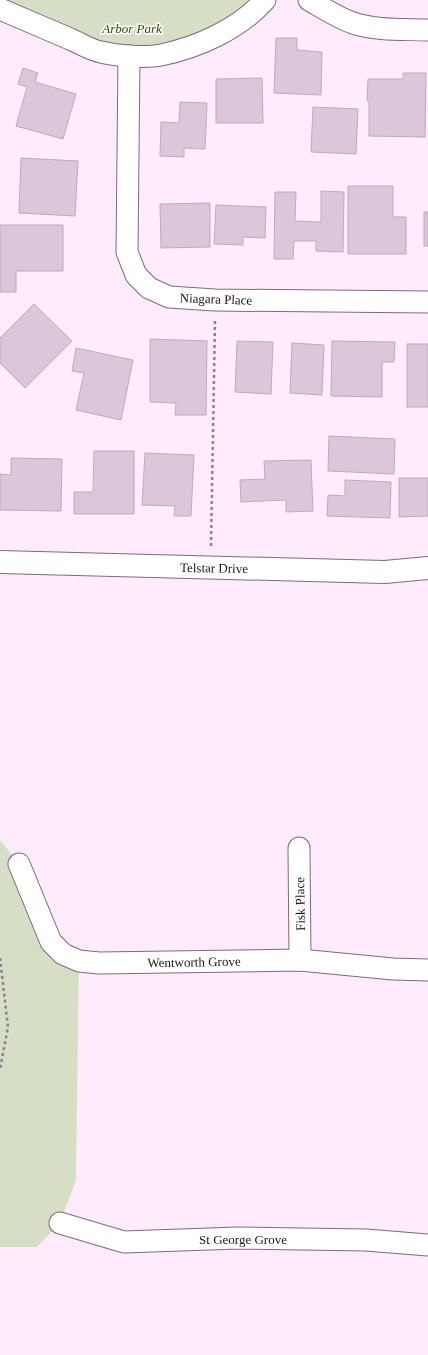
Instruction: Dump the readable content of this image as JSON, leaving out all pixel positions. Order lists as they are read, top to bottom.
{
  "streets": {
    "street": [
      "Niagara Place",
      "Telstar Drive",
      "Fisk Place",
      "Wentworth Grove",
      "St George Grove"
    ]
  },
  "crossings": [
    ["Fisk Place", "Wentworth Grove"]
  ],
  "parks": ["Arbor Park"]
}
